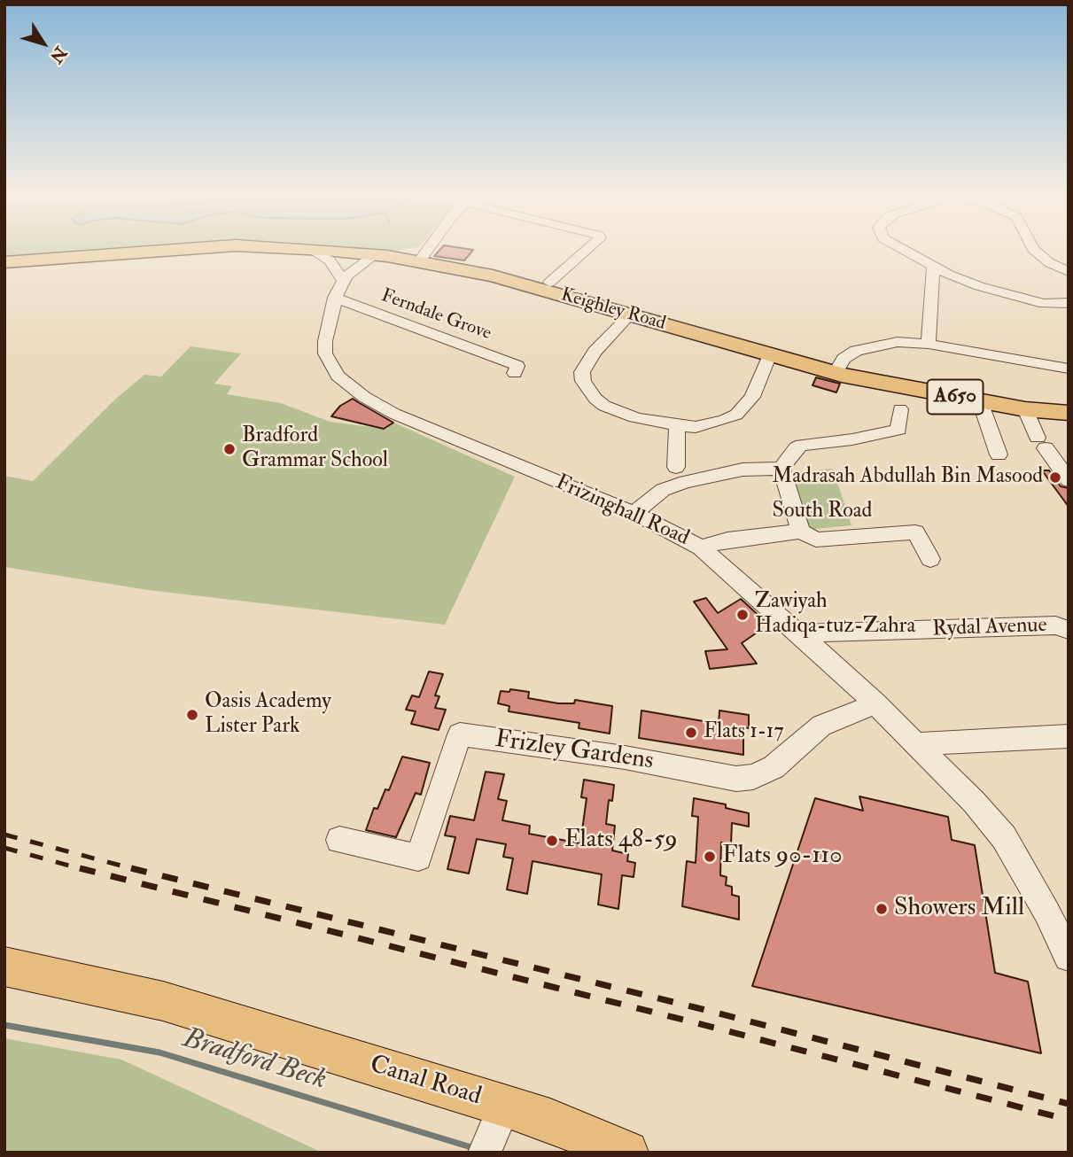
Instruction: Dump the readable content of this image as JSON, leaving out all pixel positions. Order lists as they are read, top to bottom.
{
  "streets": {
    "highway": ["Keighley Road", "A650"],
    "main road": ["Canal Road"],
    "street": [
      "Ferndale Grove",
      "Frizinghall Road",
      "South Road",
      "Rydal Avenue",
      "Frizley Gardens"
    ]
  },
  "crossings": [
    ["Keighley Road", "Frizinghall Road"],
    ["Ferndale Grove", "Frizinghall Road"],
    ["Frizinghall Road", "South Road"],
    ["Frizinghall Road", "Rydal Avenue"],
    ["Frizinghall Road", "Frizley Gardens"]
  ],
  "water": ["Bradford Beck"],
  "places": [
    "Bradford Grammar School",
    "Madrasah Abdullah Bin Masood",
    "Zawiyah Hadiqa-tuz-Zahra",
    "Oasis Academy Lister Park",
    "Flats 1-17",
    "Flats 48-59",
    "Flats 90-110",
    "Showers Mill"
  ],
  "north": "bottom right"
}
